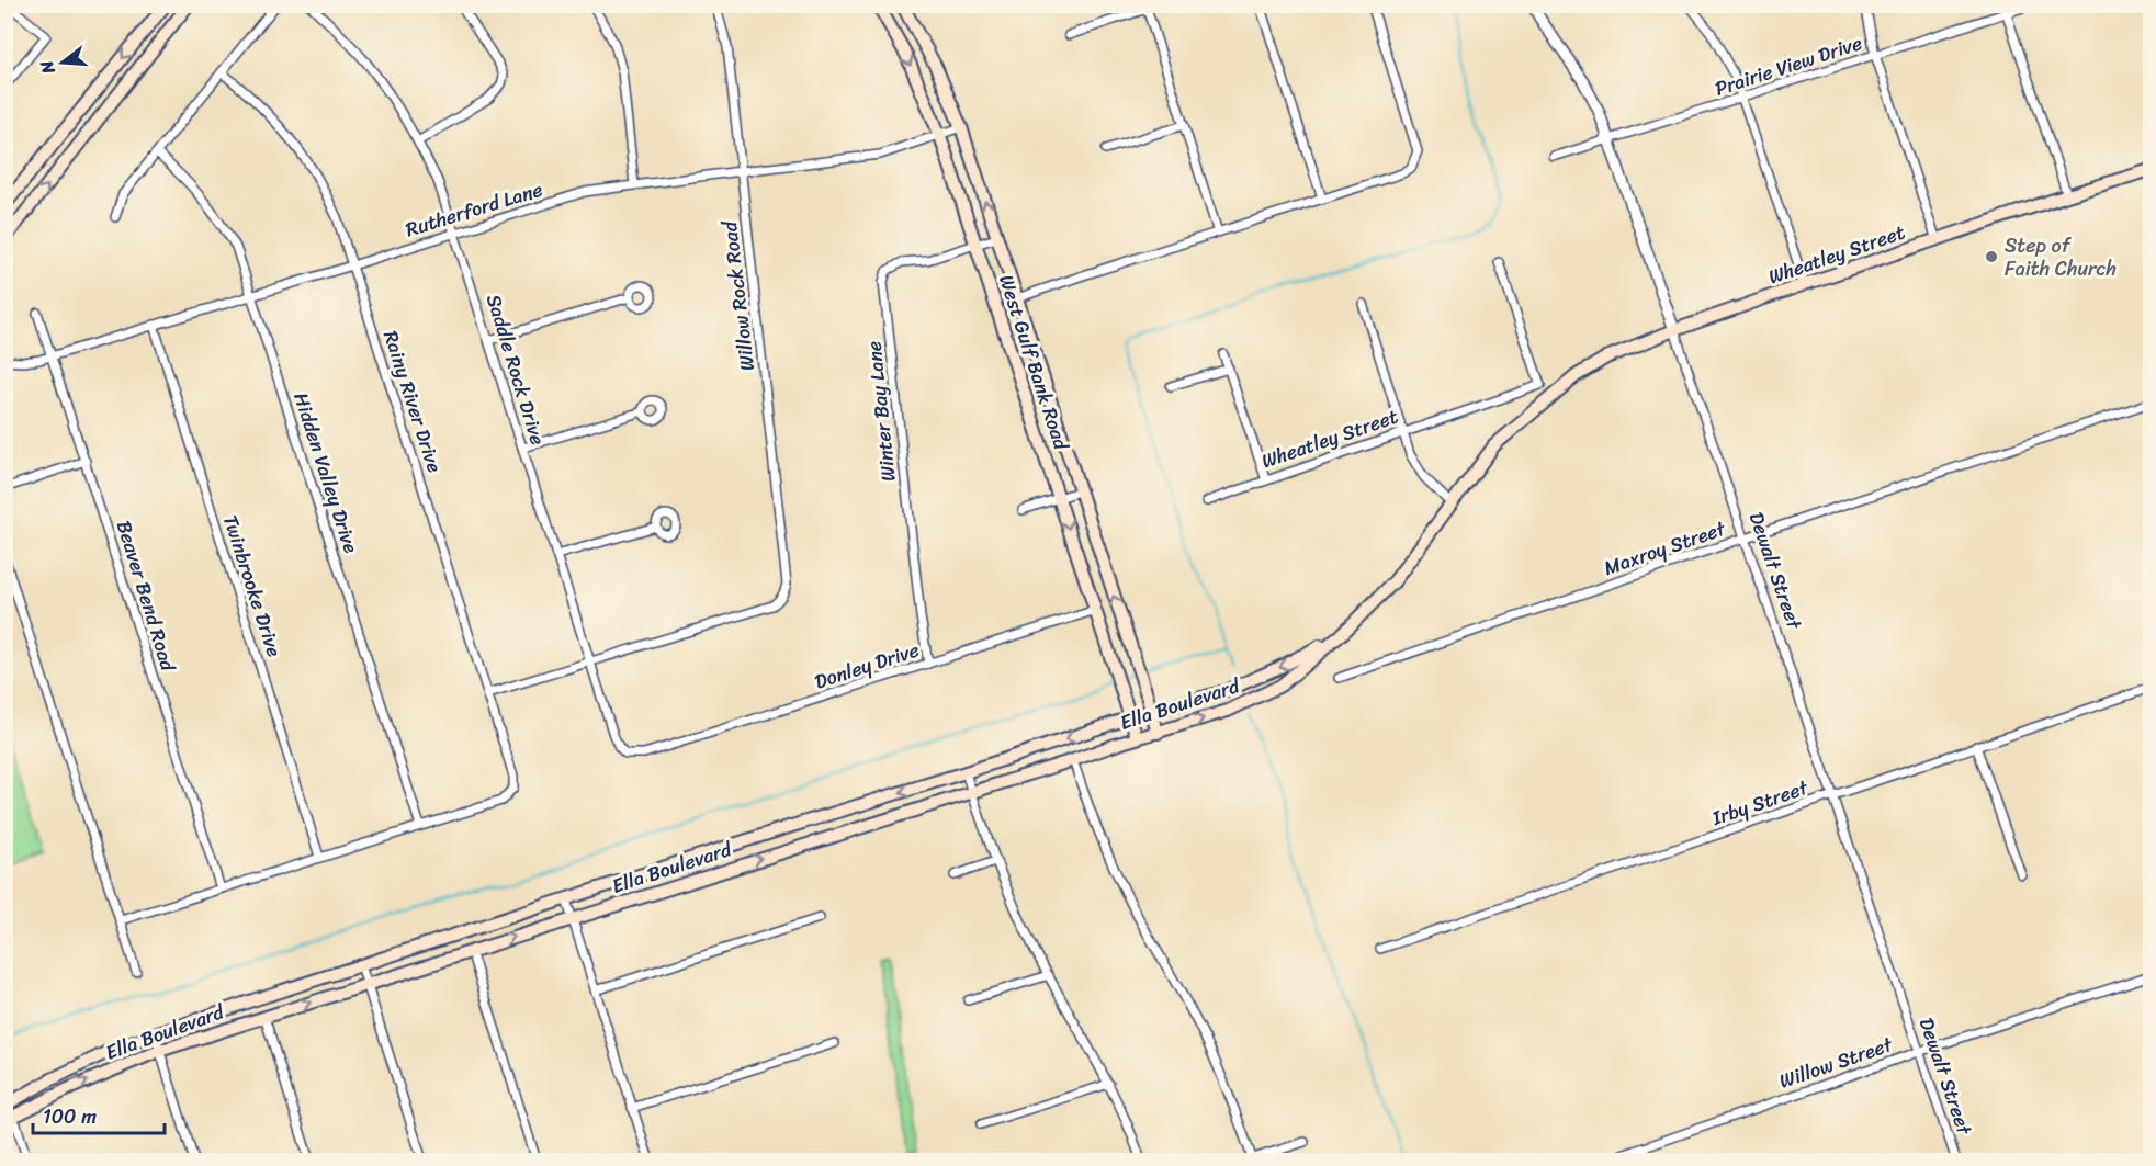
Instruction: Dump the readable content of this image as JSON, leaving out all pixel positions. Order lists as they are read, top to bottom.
{
  "streets": {
    "main road": ["Wheatley Street", "West Gulf Bank Road", "Ella Boulevard"],
    "street": [
      "Prairie View Drive",
      "Rutherford Lane",
      "Willow Rock Road",
      "Saddle Rock Drive",
      "Rainy River Drive",
      "Winter Bay Lane",
      "Hidden Valley Drive",
      "Maxroy Street",
      "Dewalt Street",
      "Twinbrooke Drive",
      "Beaver Bend Road",
      "Donley Drive",
      "Irby Street",
      "Willow Street"
    ]
  },
  "crossings": [
    ["Prairie View Drive", "Dewalt Street"],
    ["Rutherford Lane", "Willow Rock Road"],
    ["Rutherford Lane", "West Gulf Bank Road"],
    ["Rutherford Lane", "Saddle Rock Drive"],
    ["Rutherford Lane", "Rainy River Drive"],
    ["Rutherford Lane", "Hidden Valley Drive"],
    ["Rutherford Lane", "Twinbrooke Drive"],
    ["Rutherford Lane", "Beaver Bend Road"],
    ["Wheatley Street", "Dewalt Street"],
    ["Wheatley Street", "Ella Boulevard"],
    ["Willow Rock Road", "Saddle Rock Drive"],
    ["West Gulf Bank Road", "Winter Bay Lane"],
    ["West Gulf Bank Road", "Donley Drive"],
    ["West Gulf Bank Road", "Ella Boulevard"],
    ["Saddle Rock Drive", "Donley Drive"],
    ["Rainy River Drive", "Hidden Valley Drive"],
    ["Winter Bay Lane", "Donley Drive"],
    ["Maxroy Street", "Dewalt Street"],
    ["Dewalt Street", "Irby Street"],
    ["Dewalt Street", "Willow Street"]
  ],
  "places": ["Step of Faith Church"],
  "scale_bar": "100 m",
  "north": "left"
}
